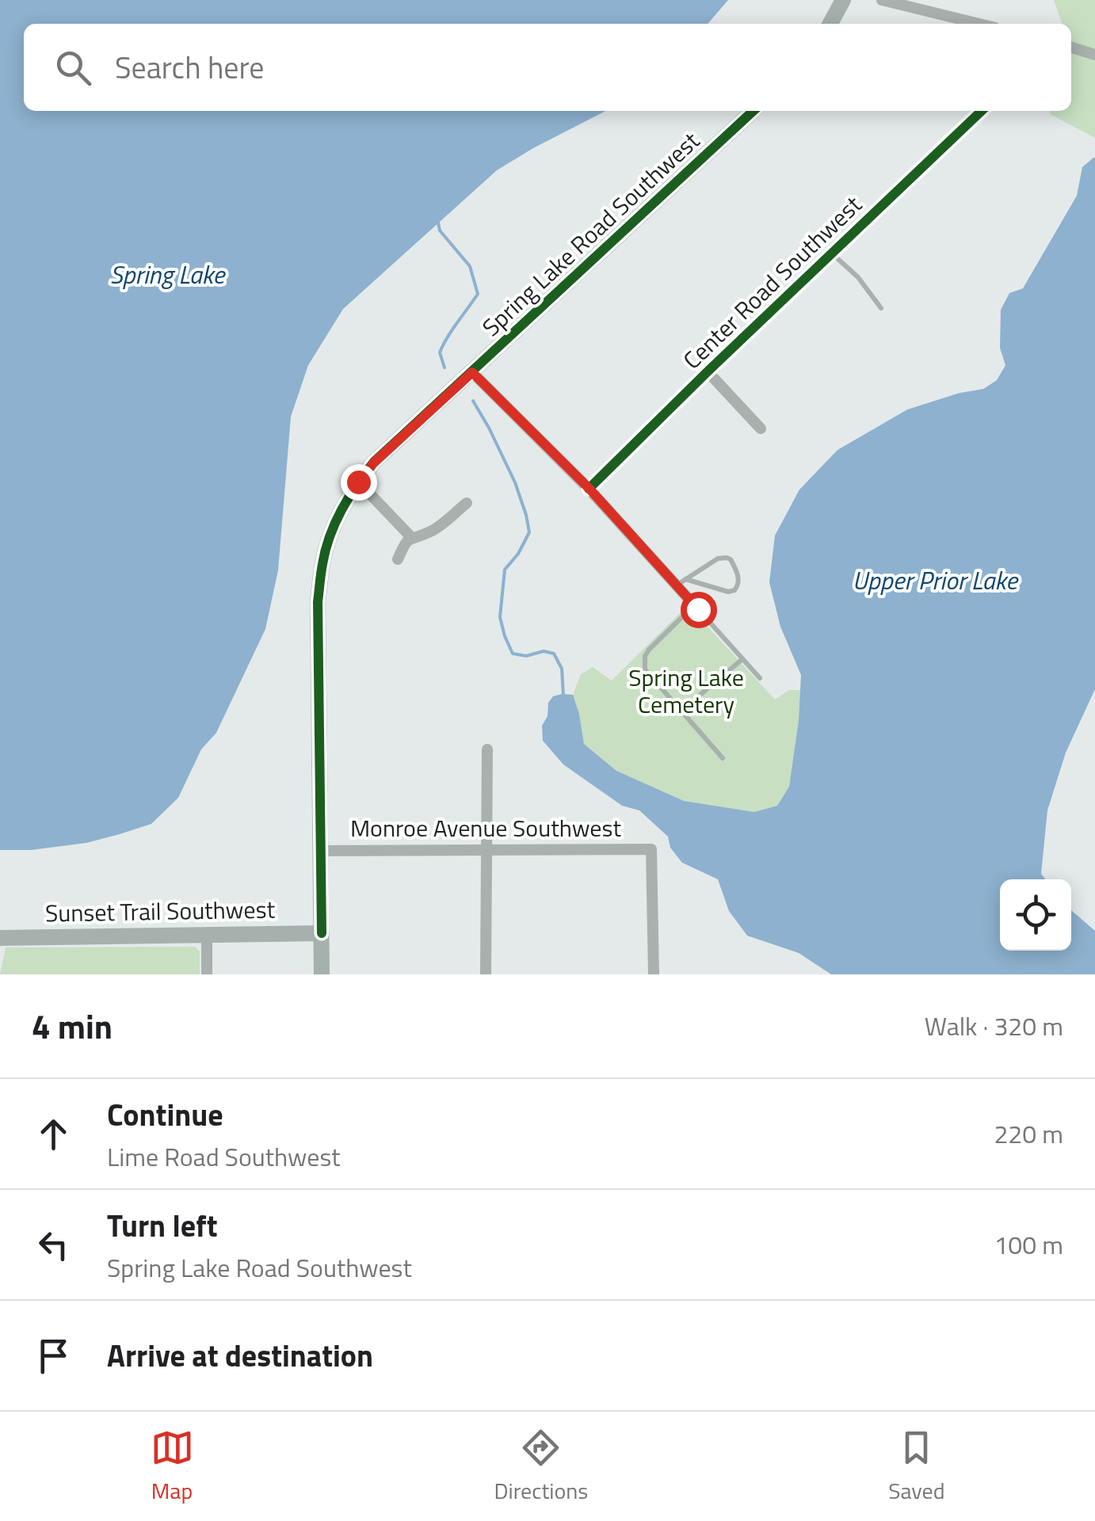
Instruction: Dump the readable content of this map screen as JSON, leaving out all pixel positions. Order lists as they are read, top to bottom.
{
  "streets": {
    "street": [
      "Spring Lake Road Southwest",
      "Center Road Southwest",
      "Monroe Avenue Southwest",
      "Sunset Trail Southwest"
    ]
  },
  "crossings": [
    ["Spring Lake Road Southwest", "Monroe Avenue Southwest"],
    ["Spring Lake Road Southwest", "Sunset Trail Southwest"]
  ],
  "water": ["Spring Lake", "Upper Prior Lake"],
  "parks": ["Spring Lake Cemetery"],
  "page": {
    "search": "Search here",
    "heading": ["4 min", "Walk · 320 m"],
    "list": [
      ["Continue", "Lime Road Southwest", "220 m"],
      ["Turn left", "Spring Lake Road Southwest", "100 m"],
      "Arrive at destination"
    ],
    "nav": ["Map", "Directions", "Saved"]
  }
}
